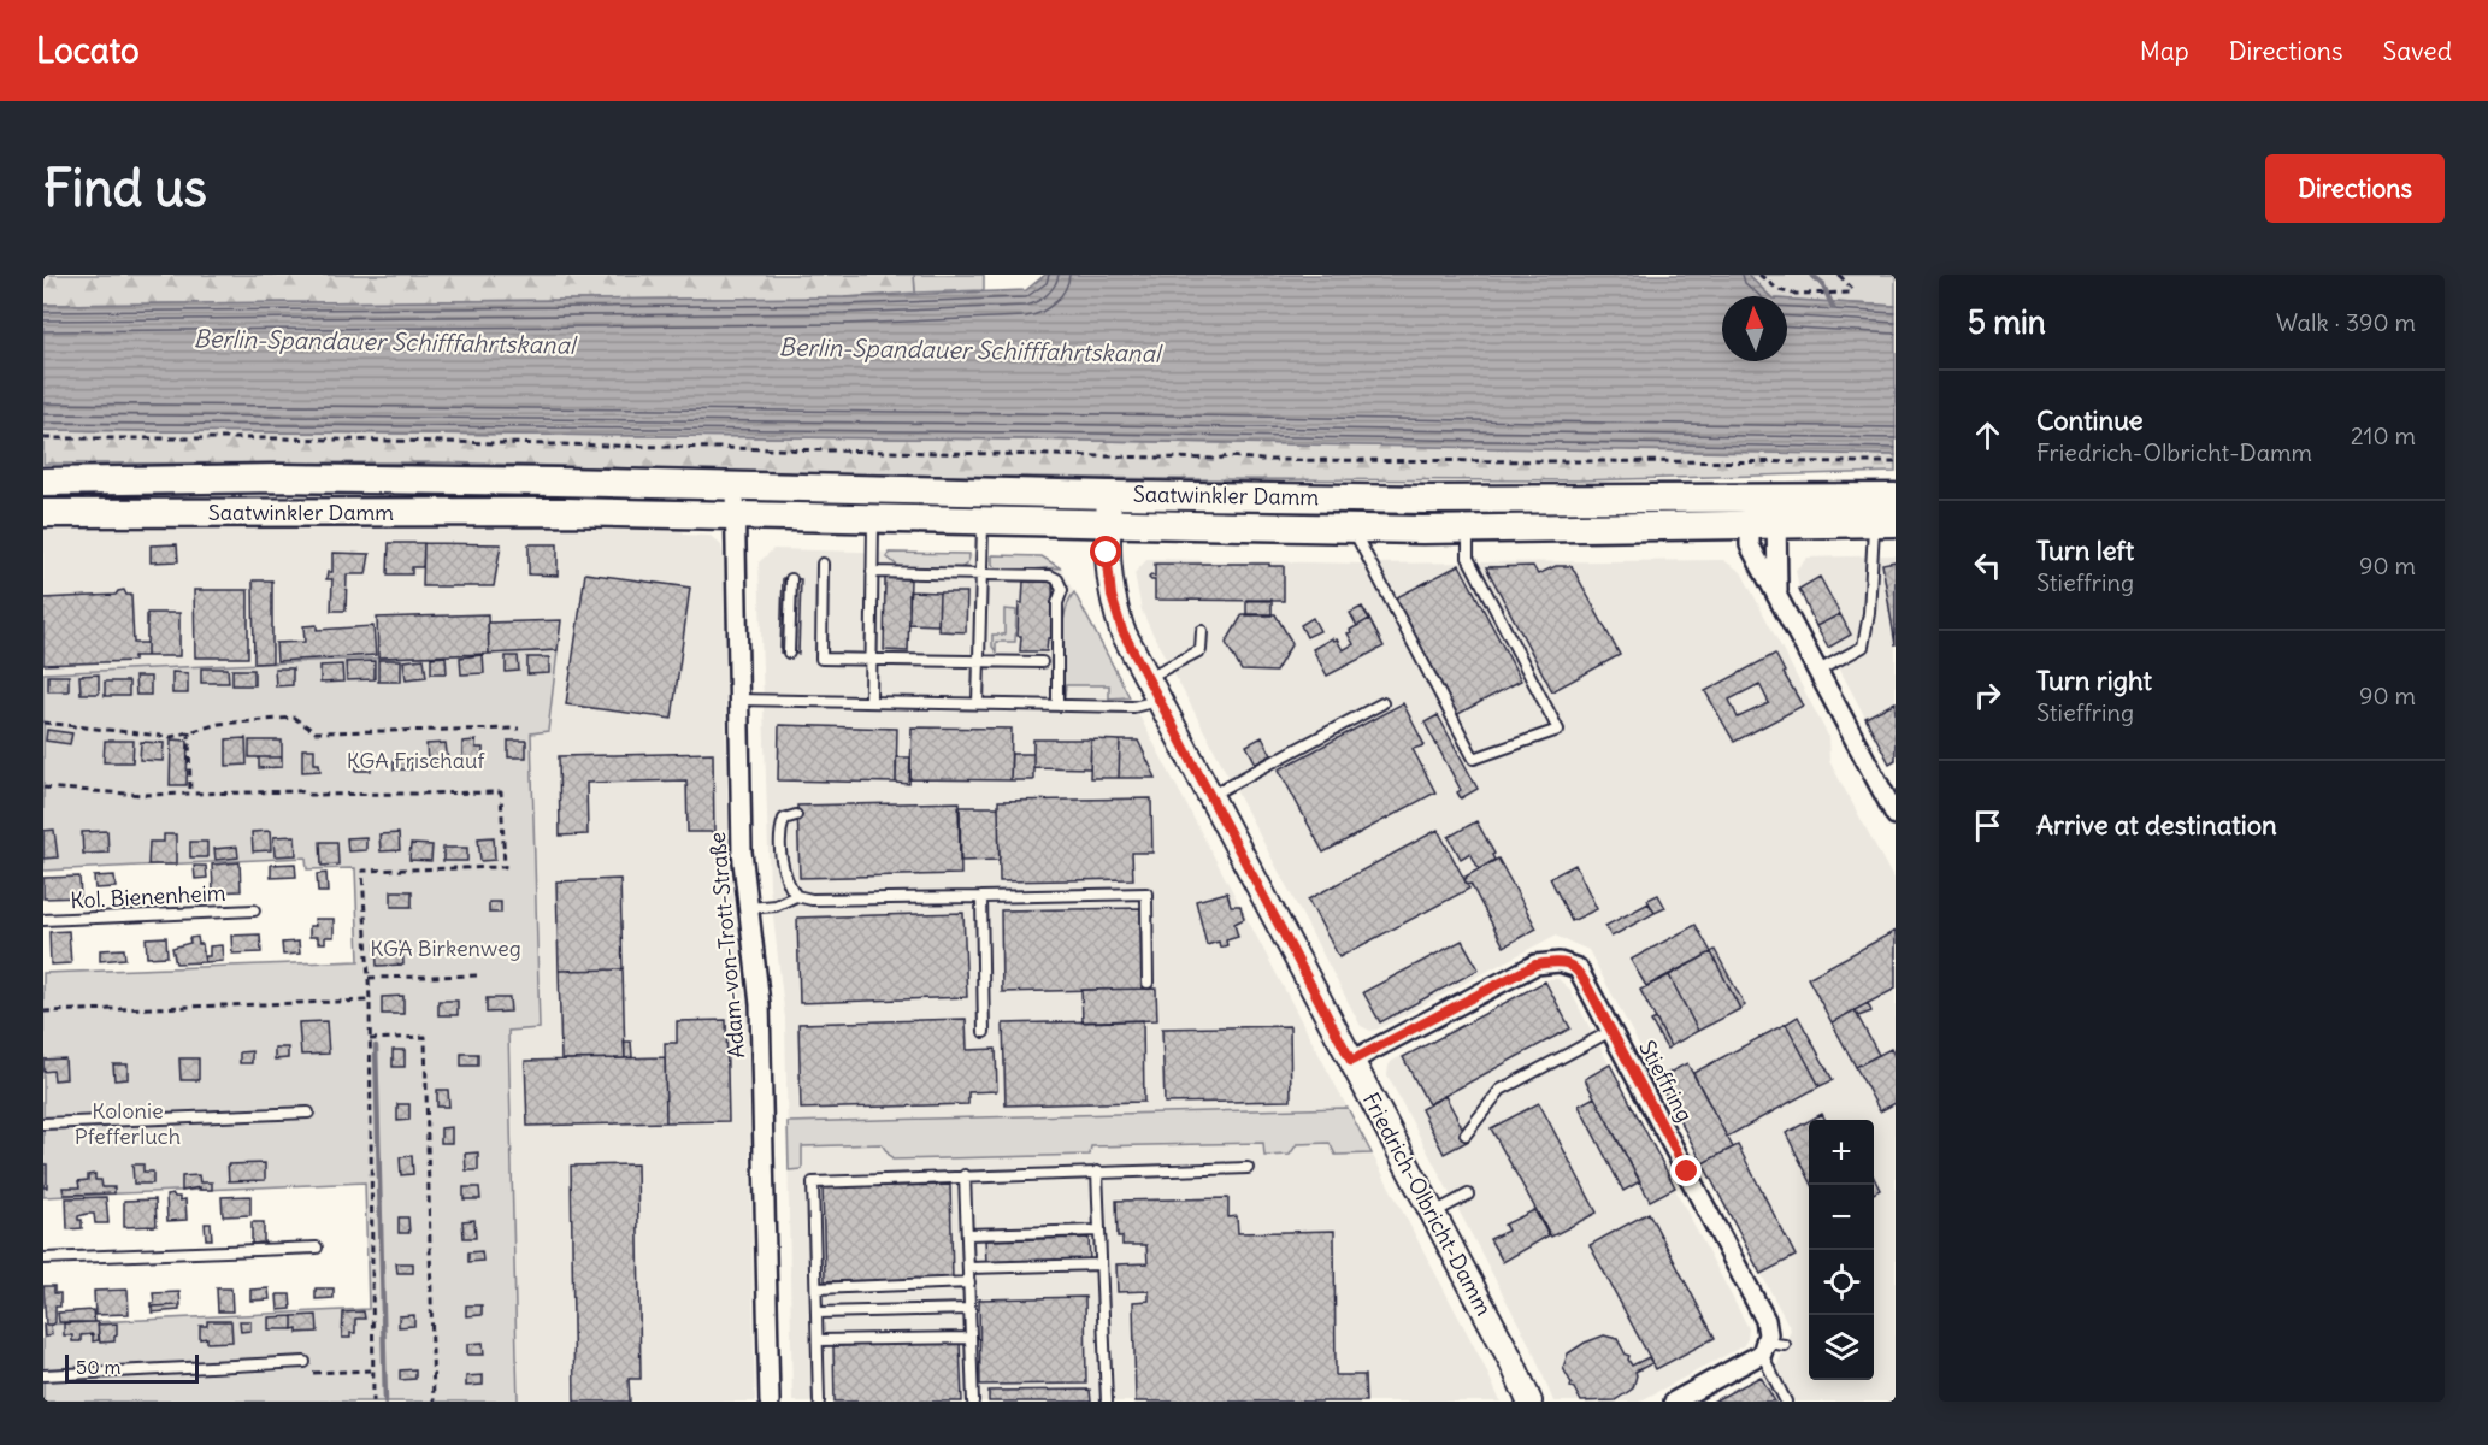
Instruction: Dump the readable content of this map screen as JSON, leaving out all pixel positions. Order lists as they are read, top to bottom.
{
  "streets": {
    "main road": ["Saatwinkler Damm"],
    "street": ["Adam-von-Trott-Straße", "Stieffring", "Friedrich-Olbricht-Damm"],
    "lane": ["Kol. Bienenheim"]
  },
  "crossings": [
    ["Saatwinkler Damm", "Adam-von-Trott-Straße"],
    ["Saatwinkler Damm", "Friedrich-Olbricht-Damm"],
    ["Stieffring", "Friedrich-Olbricht-Damm"]
  ],
  "water": ["Berlin-Spandauer Schifffahrtskanal"],
  "parks": ["KGA Frischauf", "KGA Birkenweg", "Kolonie Pfefferluch"],
  "scale_bar": "50 m",
  "north": "top",
  "page": {
    "header": "Locato",
    "nav": ["Map", "Directions", "Saved"],
    "buttons": "Directions",
    "title": "Find us",
    "heading": ["5 min", "Walk · 390 m"],
    "list": [
      ["Continue", "Friedrich-Olbricht-Damm", "210 m"],
      ["Turn left", "Stieffring", "90 m"],
      ["Turn right", "Stieffring", "90 m"],
      "Arrive at destination"
    ],
    "map_buttons": ["+", "−"],
    "scale": "50 m"
  }
}
